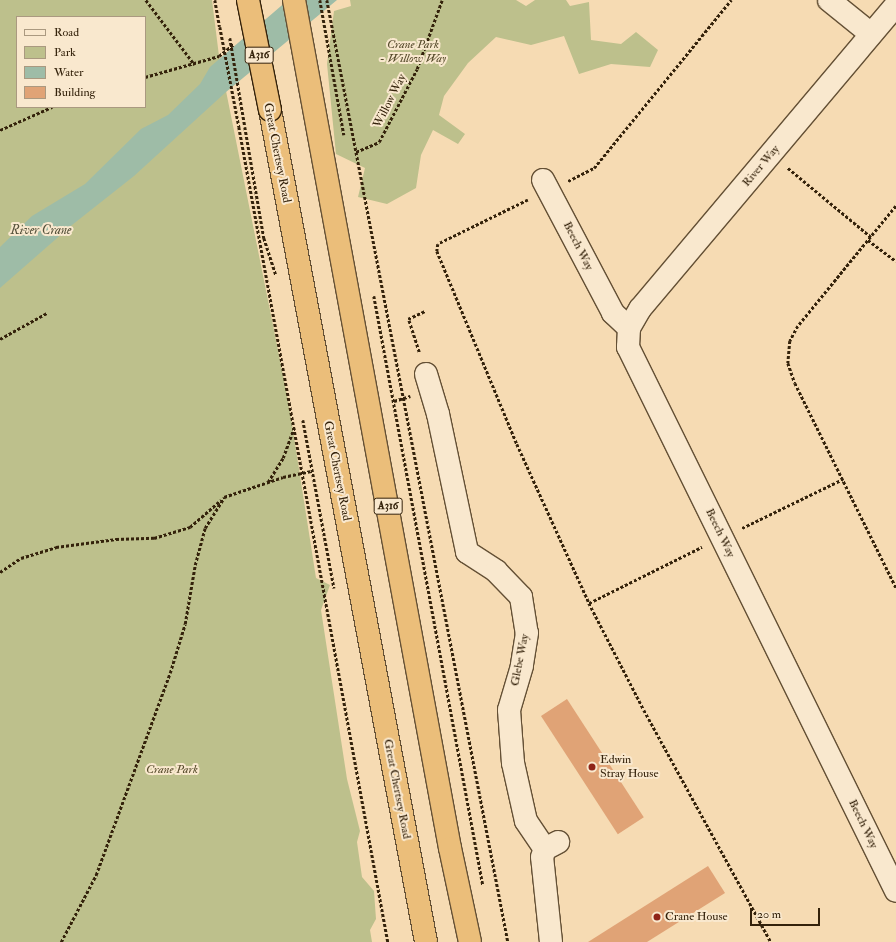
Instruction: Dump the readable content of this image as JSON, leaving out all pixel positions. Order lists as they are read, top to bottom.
{
  "streets": {
    "highway": ["A316", "Great Chertsey Road"],
    "street": ["River Way", "Beech Way", "Glebe Way"],
    "path": ["Willow Way"]
  },
  "crossings": [
    ["River Way", "Beech Way"]
  ],
  "water": ["River Crane"],
  "parks": ["Crane Park - Willow Way", "Crane Park"],
  "places": ["Edwin Stray House", "Crane House"],
  "legend": [
    "Road",
    "Park",
    "Water",
    "Building"
  ],
  "scale_bar": "20 m"
}
